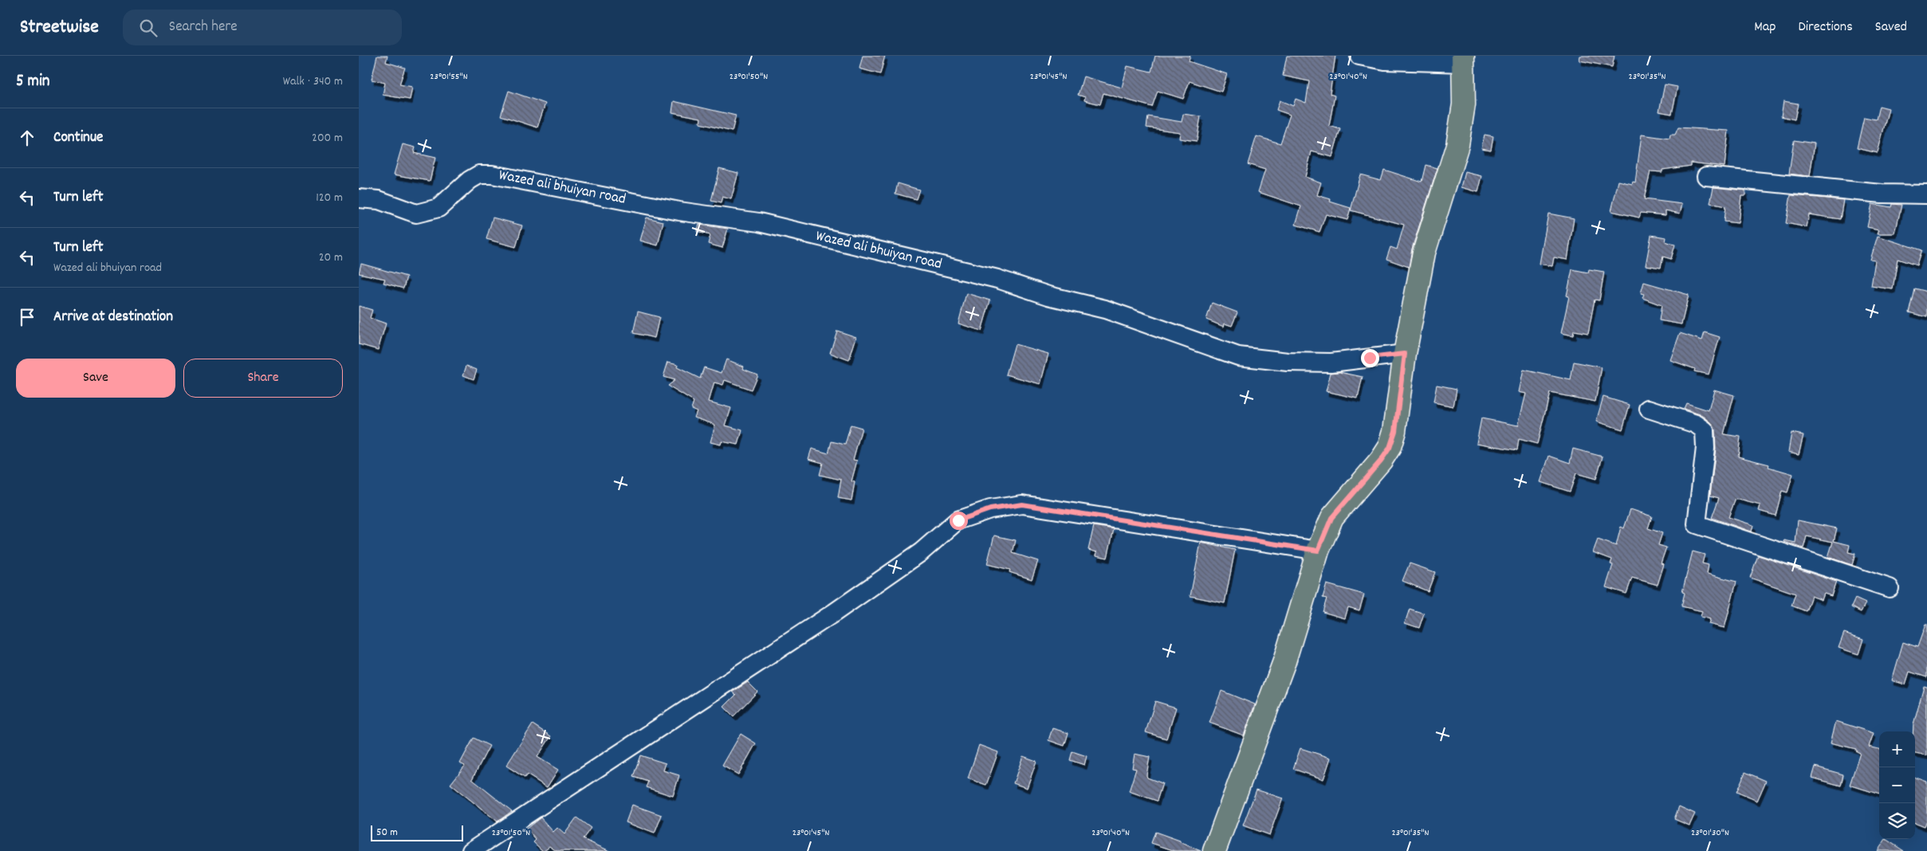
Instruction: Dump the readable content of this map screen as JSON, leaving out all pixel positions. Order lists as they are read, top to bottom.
{
  "streets": {
    "street": ["Wazed ali bhuiyan road"]
  },
  "scale_bar": "50 m",
  "page": {
    "header": "Streetwise",
    "search": "Search here",
    "nav": ["Map", "Directions", "Saved"],
    "heading": ["5 min", "Walk · 340 m"],
    "list": [
      ["Continue", "200 m"],
      ["Turn left", "120 m"],
      ["Turn left", "Wazed ali bhuiyan road", "20 m"],
      "Arrive at destination"
    ],
    "buttons": ["Save", "Share"],
    "map_buttons": ["+", "−"],
    "scale": "50 m"
  },
  "coordinates": [
    "23°01'55\"N",
    "23°01'50\"N",
    "23°01'45\"N",
    "23°01'40\"N",
    "23°01'35\"N",
    "23°01'30\"N"
  ]
}
